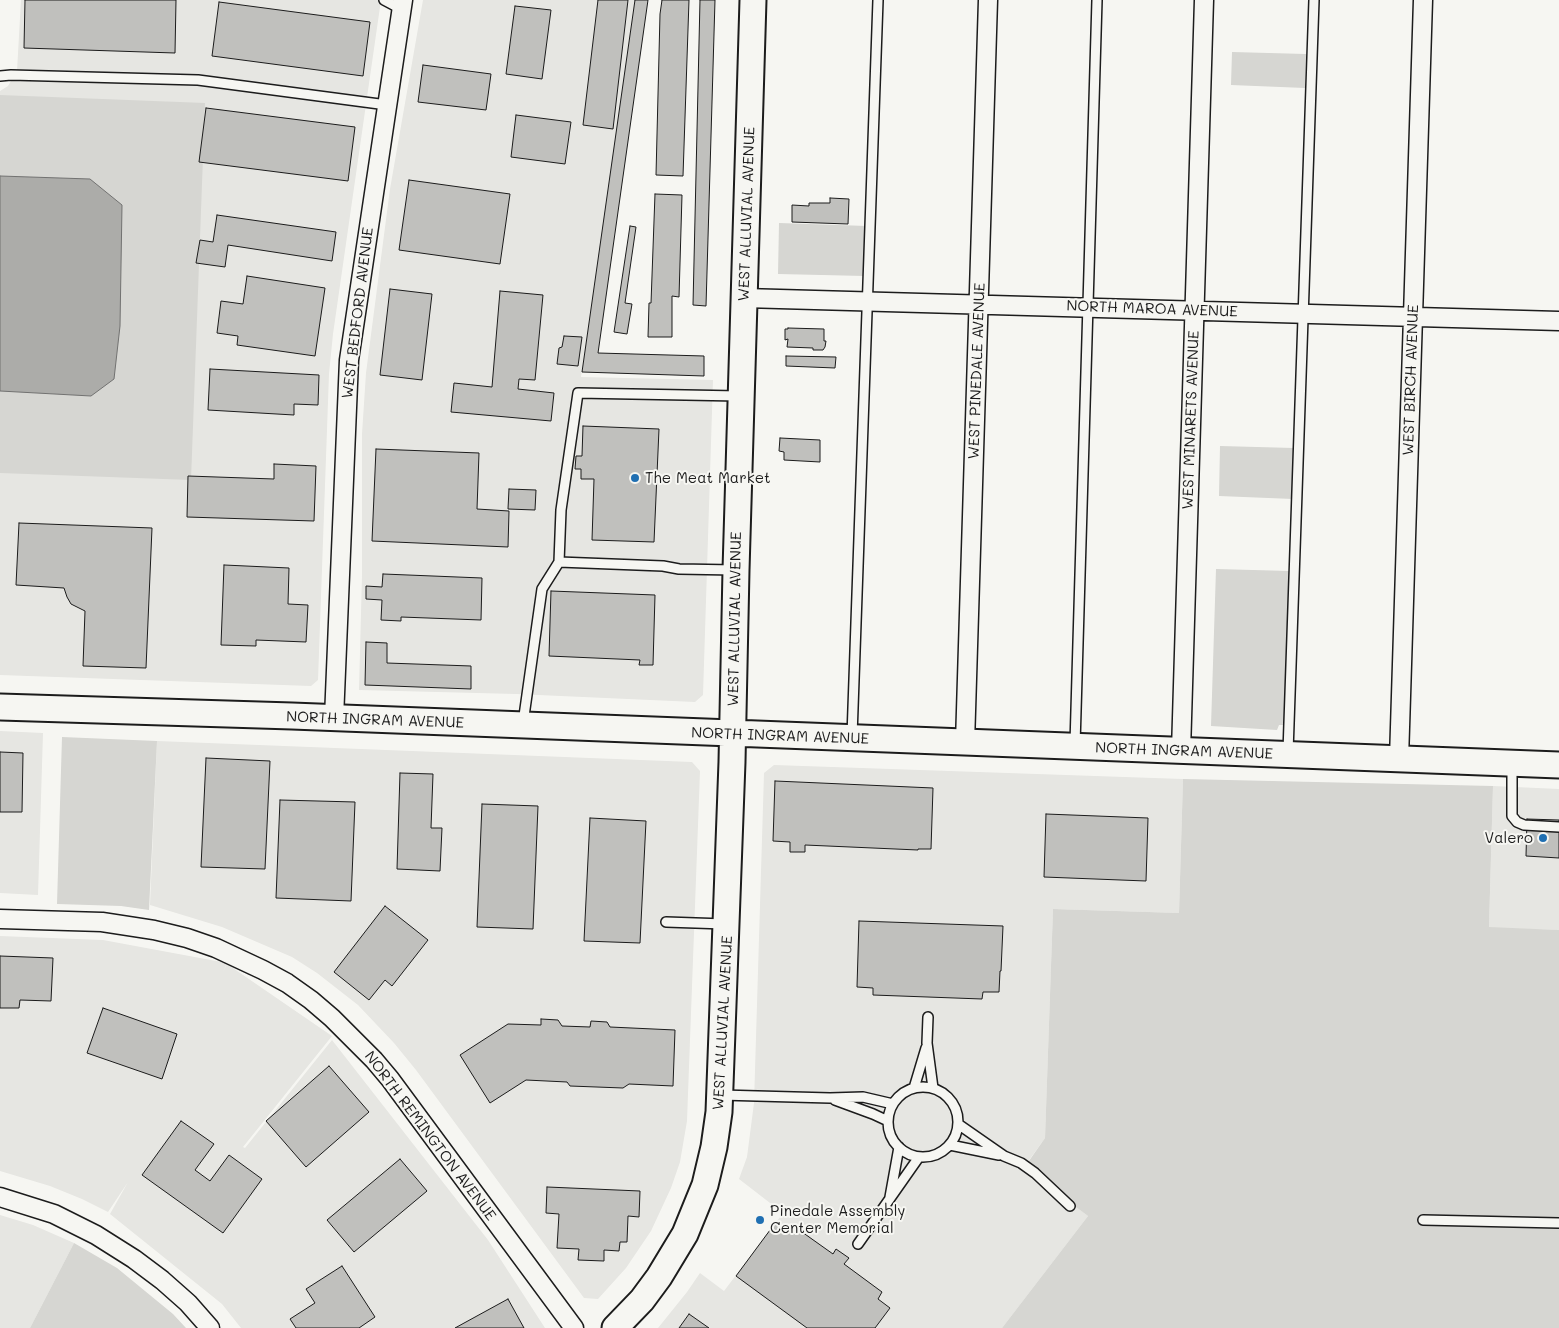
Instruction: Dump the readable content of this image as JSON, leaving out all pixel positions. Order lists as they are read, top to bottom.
{
  "streets": {
    "street": [
      "WEST ALLUVIAL AVENUE",
      "NORTH MAROA AVENUE",
      "WEST BEDFORD AVENUE",
      "WEST PINEDALE AVENUE",
      "WEST BIRCH AVENUE",
      "WEST MINARETS AVENUE",
      "NORTH INGRAM AVENUE",
      "NORTH REMINGTON AVENUE"
    ]
  },
  "crossings": [
    ["WEST ALLUVIAL AVENUE", "NORTH MAROA AVENUE"],
    ["WEST ALLUVIAL AVENUE", "NORTH INGRAM AVENUE"],
    ["NORTH MAROA AVENUE", "WEST PINEDALE AVENUE"],
    ["NORTH MAROA AVENUE", "WEST BIRCH AVENUE"],
    ["NORTH MAROA AVENUE", "WEST MINARETS AVENUE"],
    ["WEST BEDFORD AVENUE", "NORTH INGRAM AVENUE"],
    ["WEST PINEDALE AVENUE", "NORTH INGRAM AVENUE"],
    ["WEST BIRCH AVENUE", "NORTH INGRAM AVENUE"],
    ["WEST MINARETS AVENUE", "NORTH INGRAM AVENUE"]
  ],
  "places": ["The Meat Market", "Valero", "Pinedale Assembly Center Memorial"]
}
